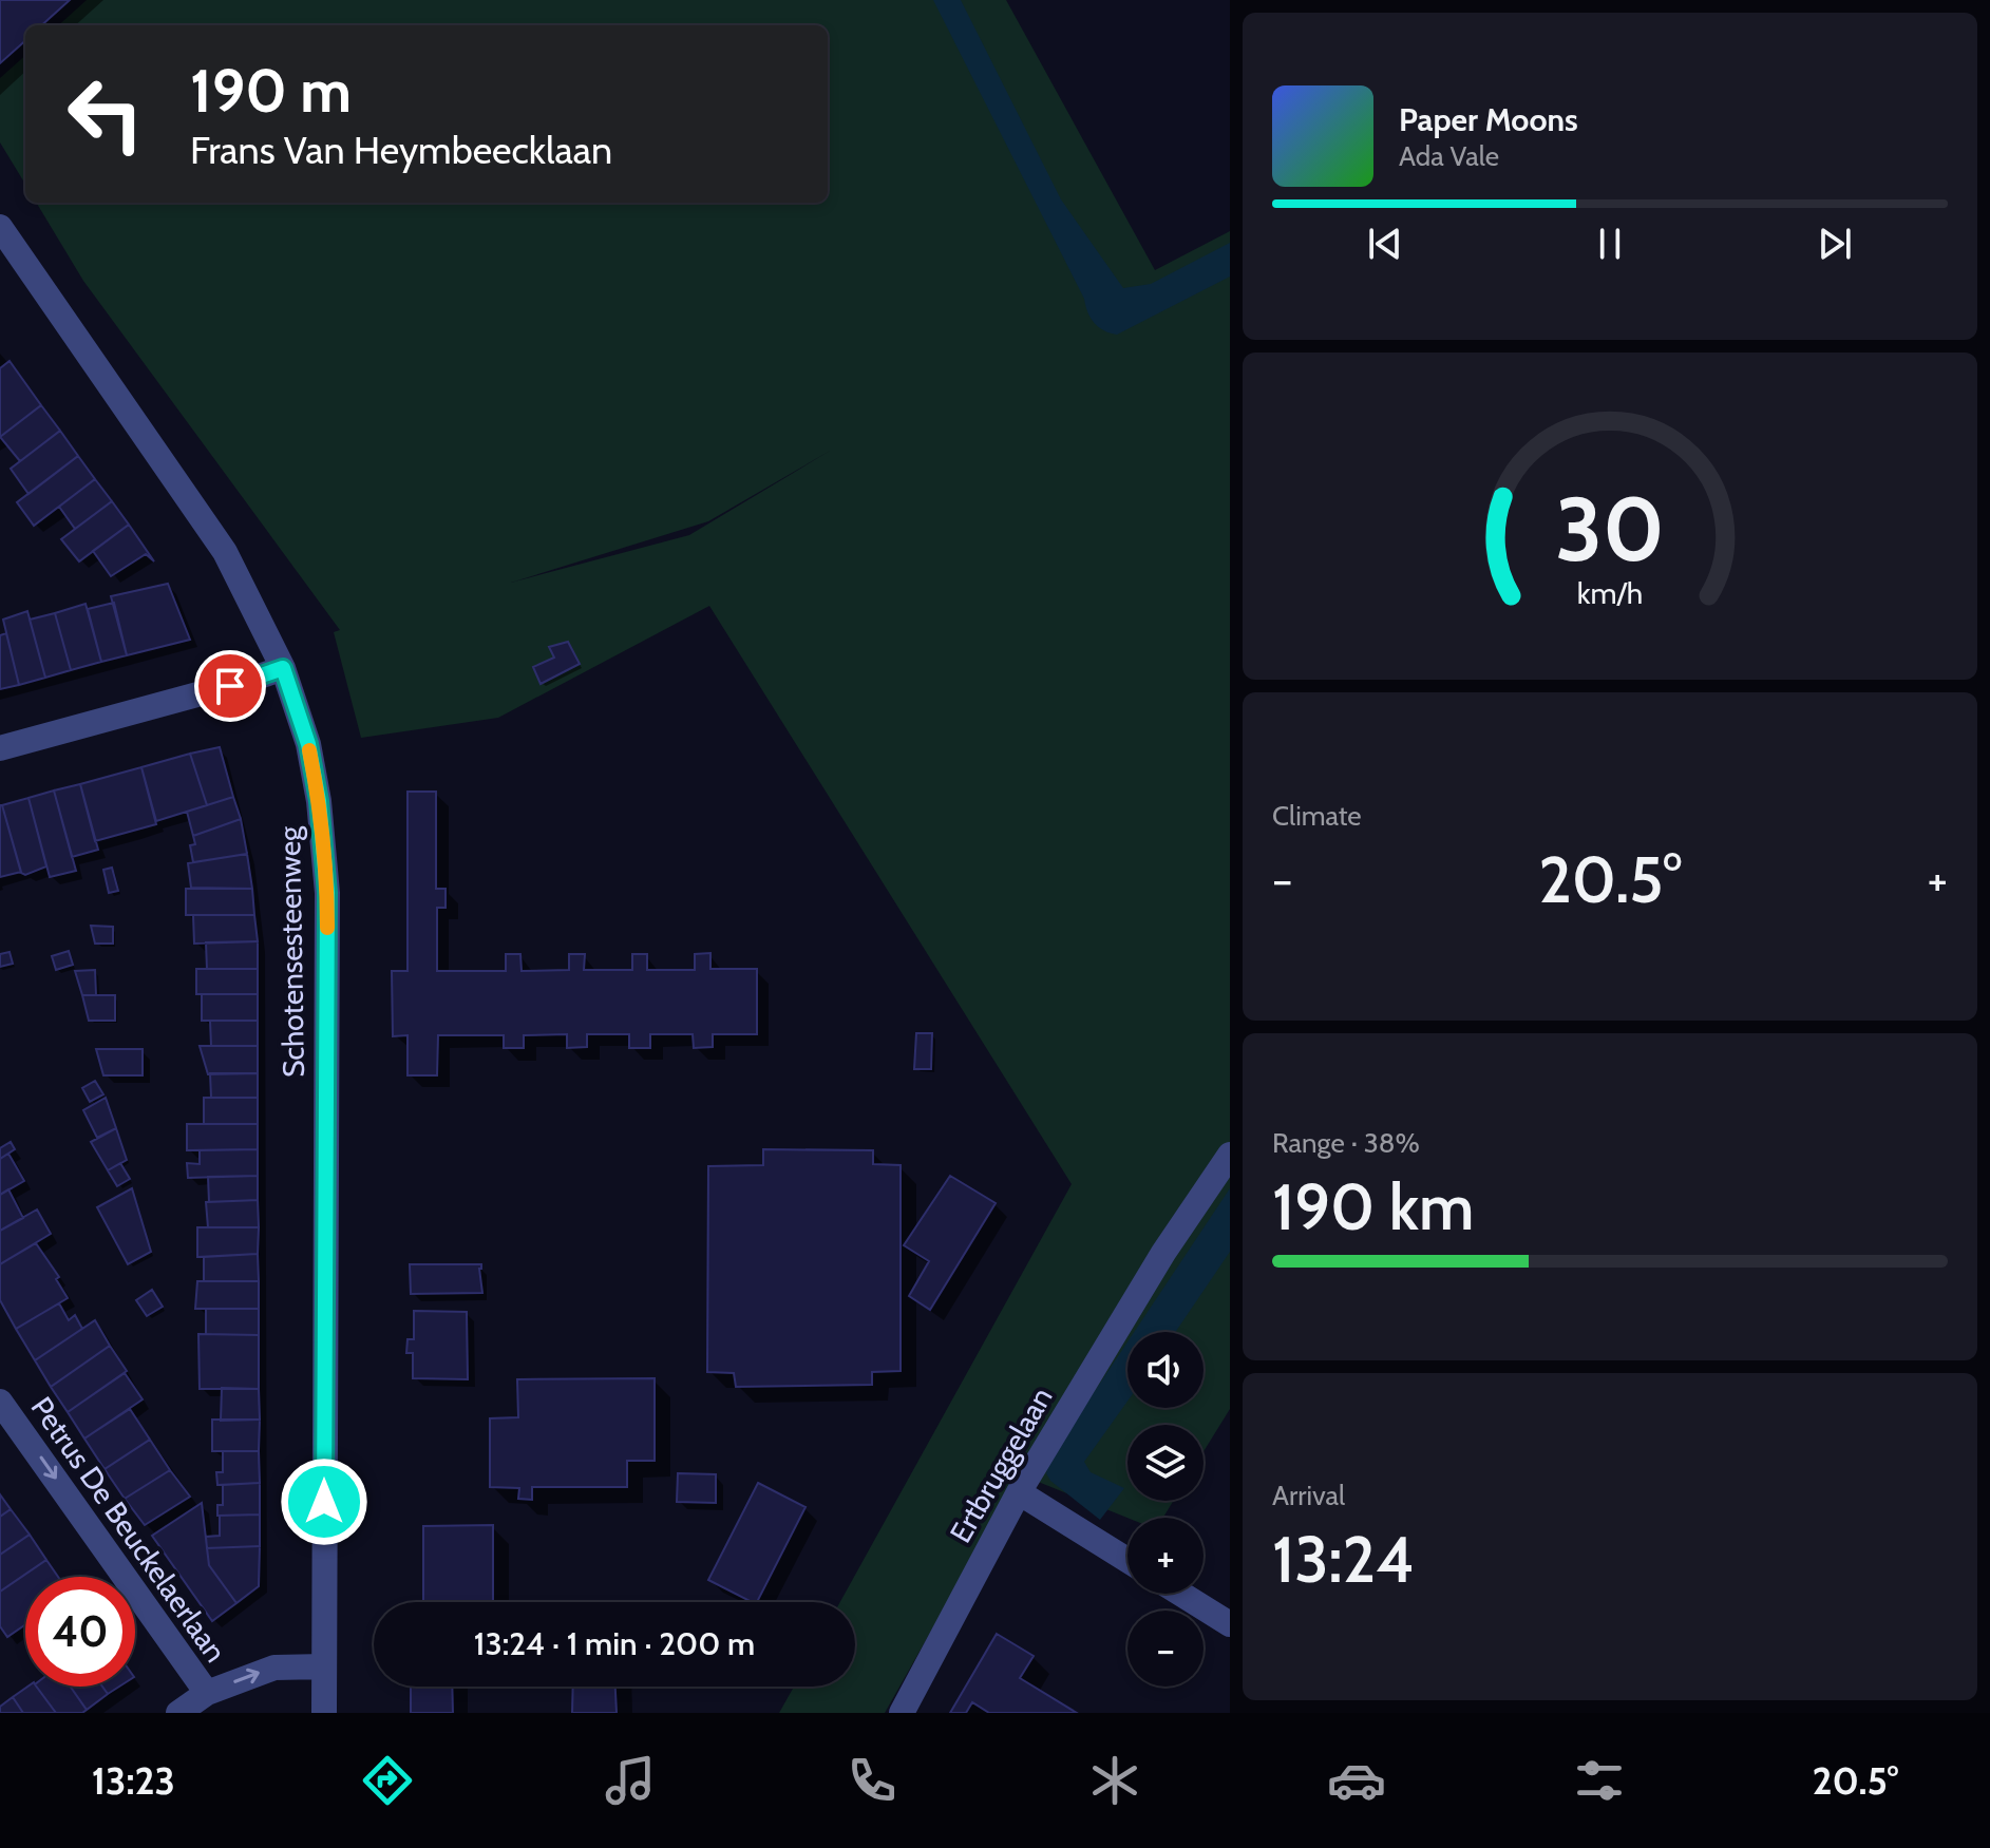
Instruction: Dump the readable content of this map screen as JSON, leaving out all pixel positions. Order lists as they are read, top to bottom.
{
  "streets": {
    "street": ["Schotensesteenweg", "Ertbruggelaan", "Petrus De Beuckelaerlaan"]
  },
  "one_way": ["Petrus De Beuckelaerlaan"],
  "page": {
    "turn": ["190 m", "Frans Van Heymbeecklaan"],
    "song": ["Paper Moons", "Ada Vale"],
    "tile": [
      "Climate",
      ["Range · 38%", "190 km"],
      ["Arrival", "13:24"]
    ],
    "heat": ["−", "20.5°", "+"],
    "map_buttons": ["+", "−"],
    "limit": "40",
    "trip": "13:24 · 1 min · 200 m",
    "tabs": ["13:23", "20.5°"],
    "gauge": ["30", "km/h"]
  }
}
